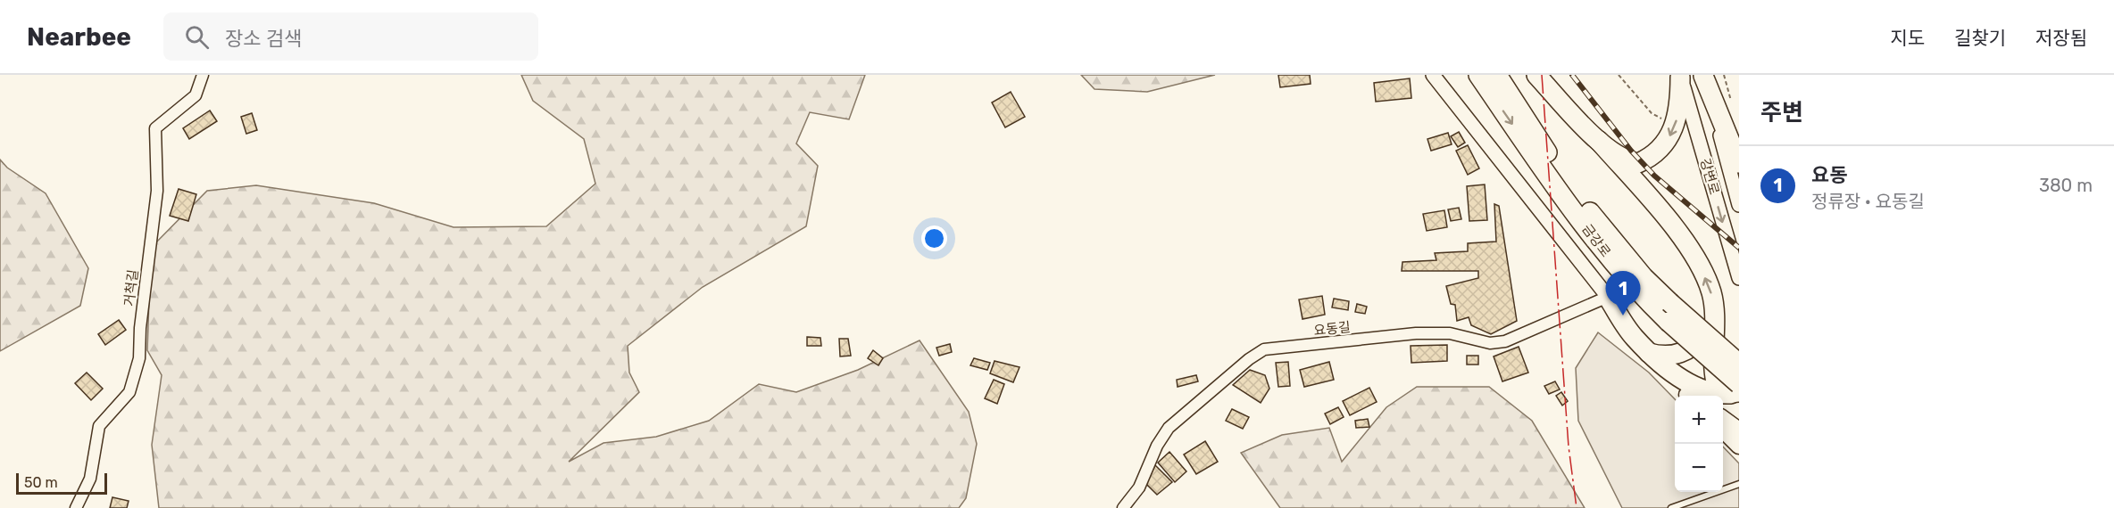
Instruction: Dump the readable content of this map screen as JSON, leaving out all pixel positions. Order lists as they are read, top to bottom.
{
  "streets": {
    "highway": ["금강로"],
    "street": ["강변로", "거척길", "요동길"]
  },
  "scale_bar": "50 m",
  "page": {
    "header": "Nearbee",
    "search": "장소 검색",
    "nav": ["지도", "길찾기", "저장됨"],
    "heading": "주변",
    "list": [
      {
        "mark": "1",
        "name": "요동",
        "note": "정류장 · 요동길",
        "value": "380 m"
      }
    ],
    "pins": "1",
    "map_buttons": ["+", "−"],
    "scale": "50 m"
  }
}
